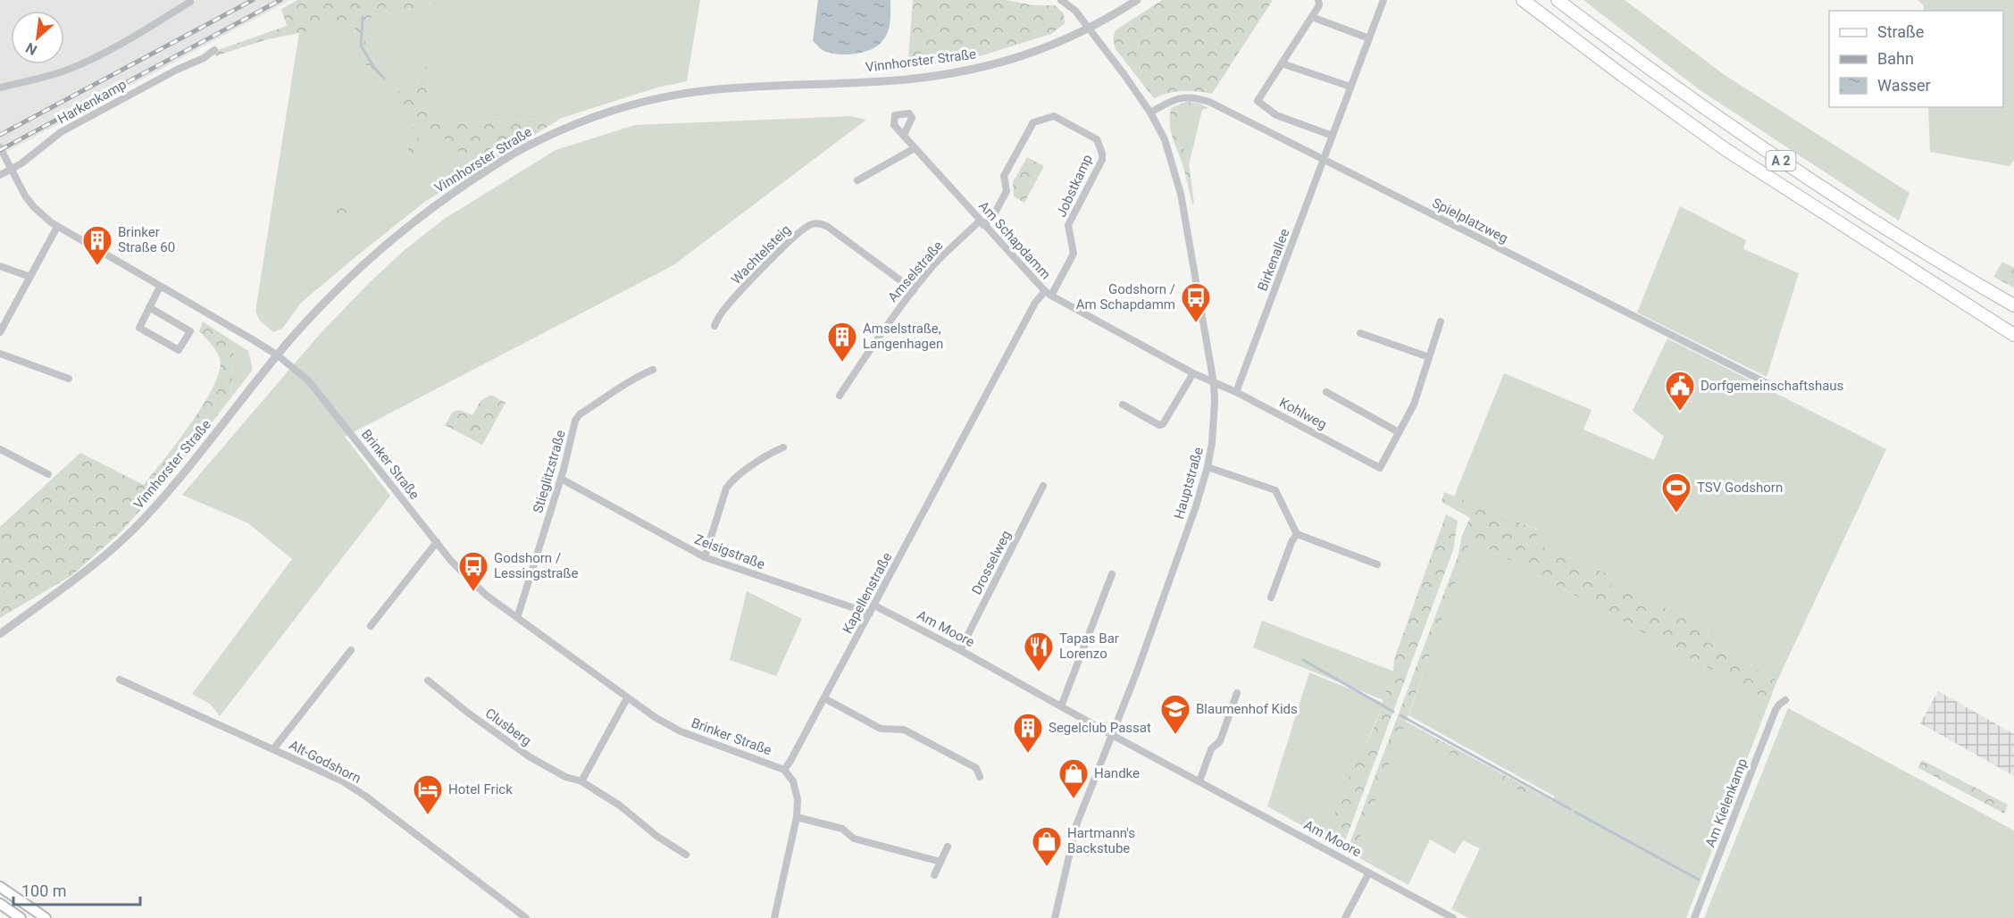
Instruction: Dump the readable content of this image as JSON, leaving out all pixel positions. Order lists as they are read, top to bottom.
{
  "streets": {
    "highway": ["A 2"],
    "street": [
      "Vinnhorster Straße",
      "Harkenkamp",
      "Jobstkamp",
      "Spielplatzweg",
      "Am Schapdamm",
      "Wachtelsteig",
      "Birkenallee",
      "Amselstraße",
      "Kohlweg",
      "Brinker Straße",
      "Stieglitzstraße",
      "Hauptstraße",
      "Zeisigstraße",
      "Drosselweg",
      "Kapellenstraße",
      "Am Moore",
      "Clusberg",
      "Alt-Godshorn",
      "Am Kielenkamp"
    ]
  },
  "crossings": [
    ["Vinnhorster Straße", "Brinker Straße"],
    ["Vinnhorster Straße", "Hauptstraße"],
    ["Harkenkamp", "Brinker Straße"],
    ["Jobstkamp", "Am Schapdamm"],
    ["Jobstkamp", "Amselstraße"],
    ["Spielplatzweg", "Birkenallee"],
    ["Spielplatzweg", "Hauptstraße"],
    ["Am Schapdamm", "Amselstraße"],
    ["Am Schapdamm", "Kohlweg"],
    ["Am Schapdamm", "Hauptstraße"],
    ["Am Schapdamm", "Kapellenstraße"],
    ["Wachtelsteig", "Amselstraße"],
    ["Birkenallee", "Kohlweg"],
    ["Kohlweg", "Hauptstraße"],
    ["Brinker Straße", "Stieglitzstraße"],
    ["Brinker Straße", "Kapellenstraße"],
    ["Stieglitzstraße", "Zeisigstraße"],
    ["Hauptstraße", "Am Moore"],
    ["Zeisigstraße", "Kapellenstraße"],
    ["Drosselweg", "Am Moore"],
    ["Kapellenstraße", "Am Moore"]
  ],
  "places": {
    "building": ["Brinker Straße 60", "Amselstraße, Langenhagen", "Segelclub Passat"],
    "bus stop": ["Godshorn / Am Schapdamm", "Godshorn / Lessingstraße"],
    "public building": ["Dorfgemeinschaftshaus"],
    "sports": ["TSV Godshorn"],
    "restaurant": ["Tapas Bar Lorenzo"],
    "school or university": ["Blaumenhof Kids"],
    "shop": ["Handke", "Hartmann's Backstube"],
    "hotel": ["Hotel Frick"]
  },
  "legend": ["Straße", "Bahn", "Wasser"],
  "scale_bar": "100 m",
  "north": "bottom left"
}
